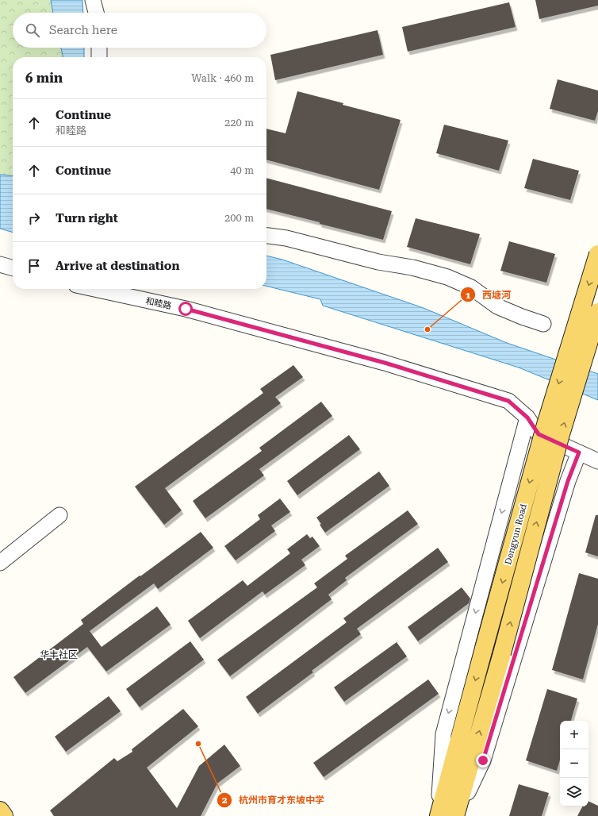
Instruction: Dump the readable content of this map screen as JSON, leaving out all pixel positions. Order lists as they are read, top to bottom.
{
  "streets": {
    "main road": ["Dengyun Road"],
    "street": ["和睦路"]
  },
  "districts": ["华丰社区"],
  "places": ["西塘河", "杭州市育才东坡中学"],
  "page": {
    "search": "Search here",
    "heading": ["6 min", "Walk · 460 m"],
    "list": [
      ["Continue", "和睦路", "220 m"],
      ["Continue", "40 m"],
      ["Turn right", "200 m"],
      "Arrive at destination"
    ],
    "map_buttons": ["+", "−"]
  }
}
